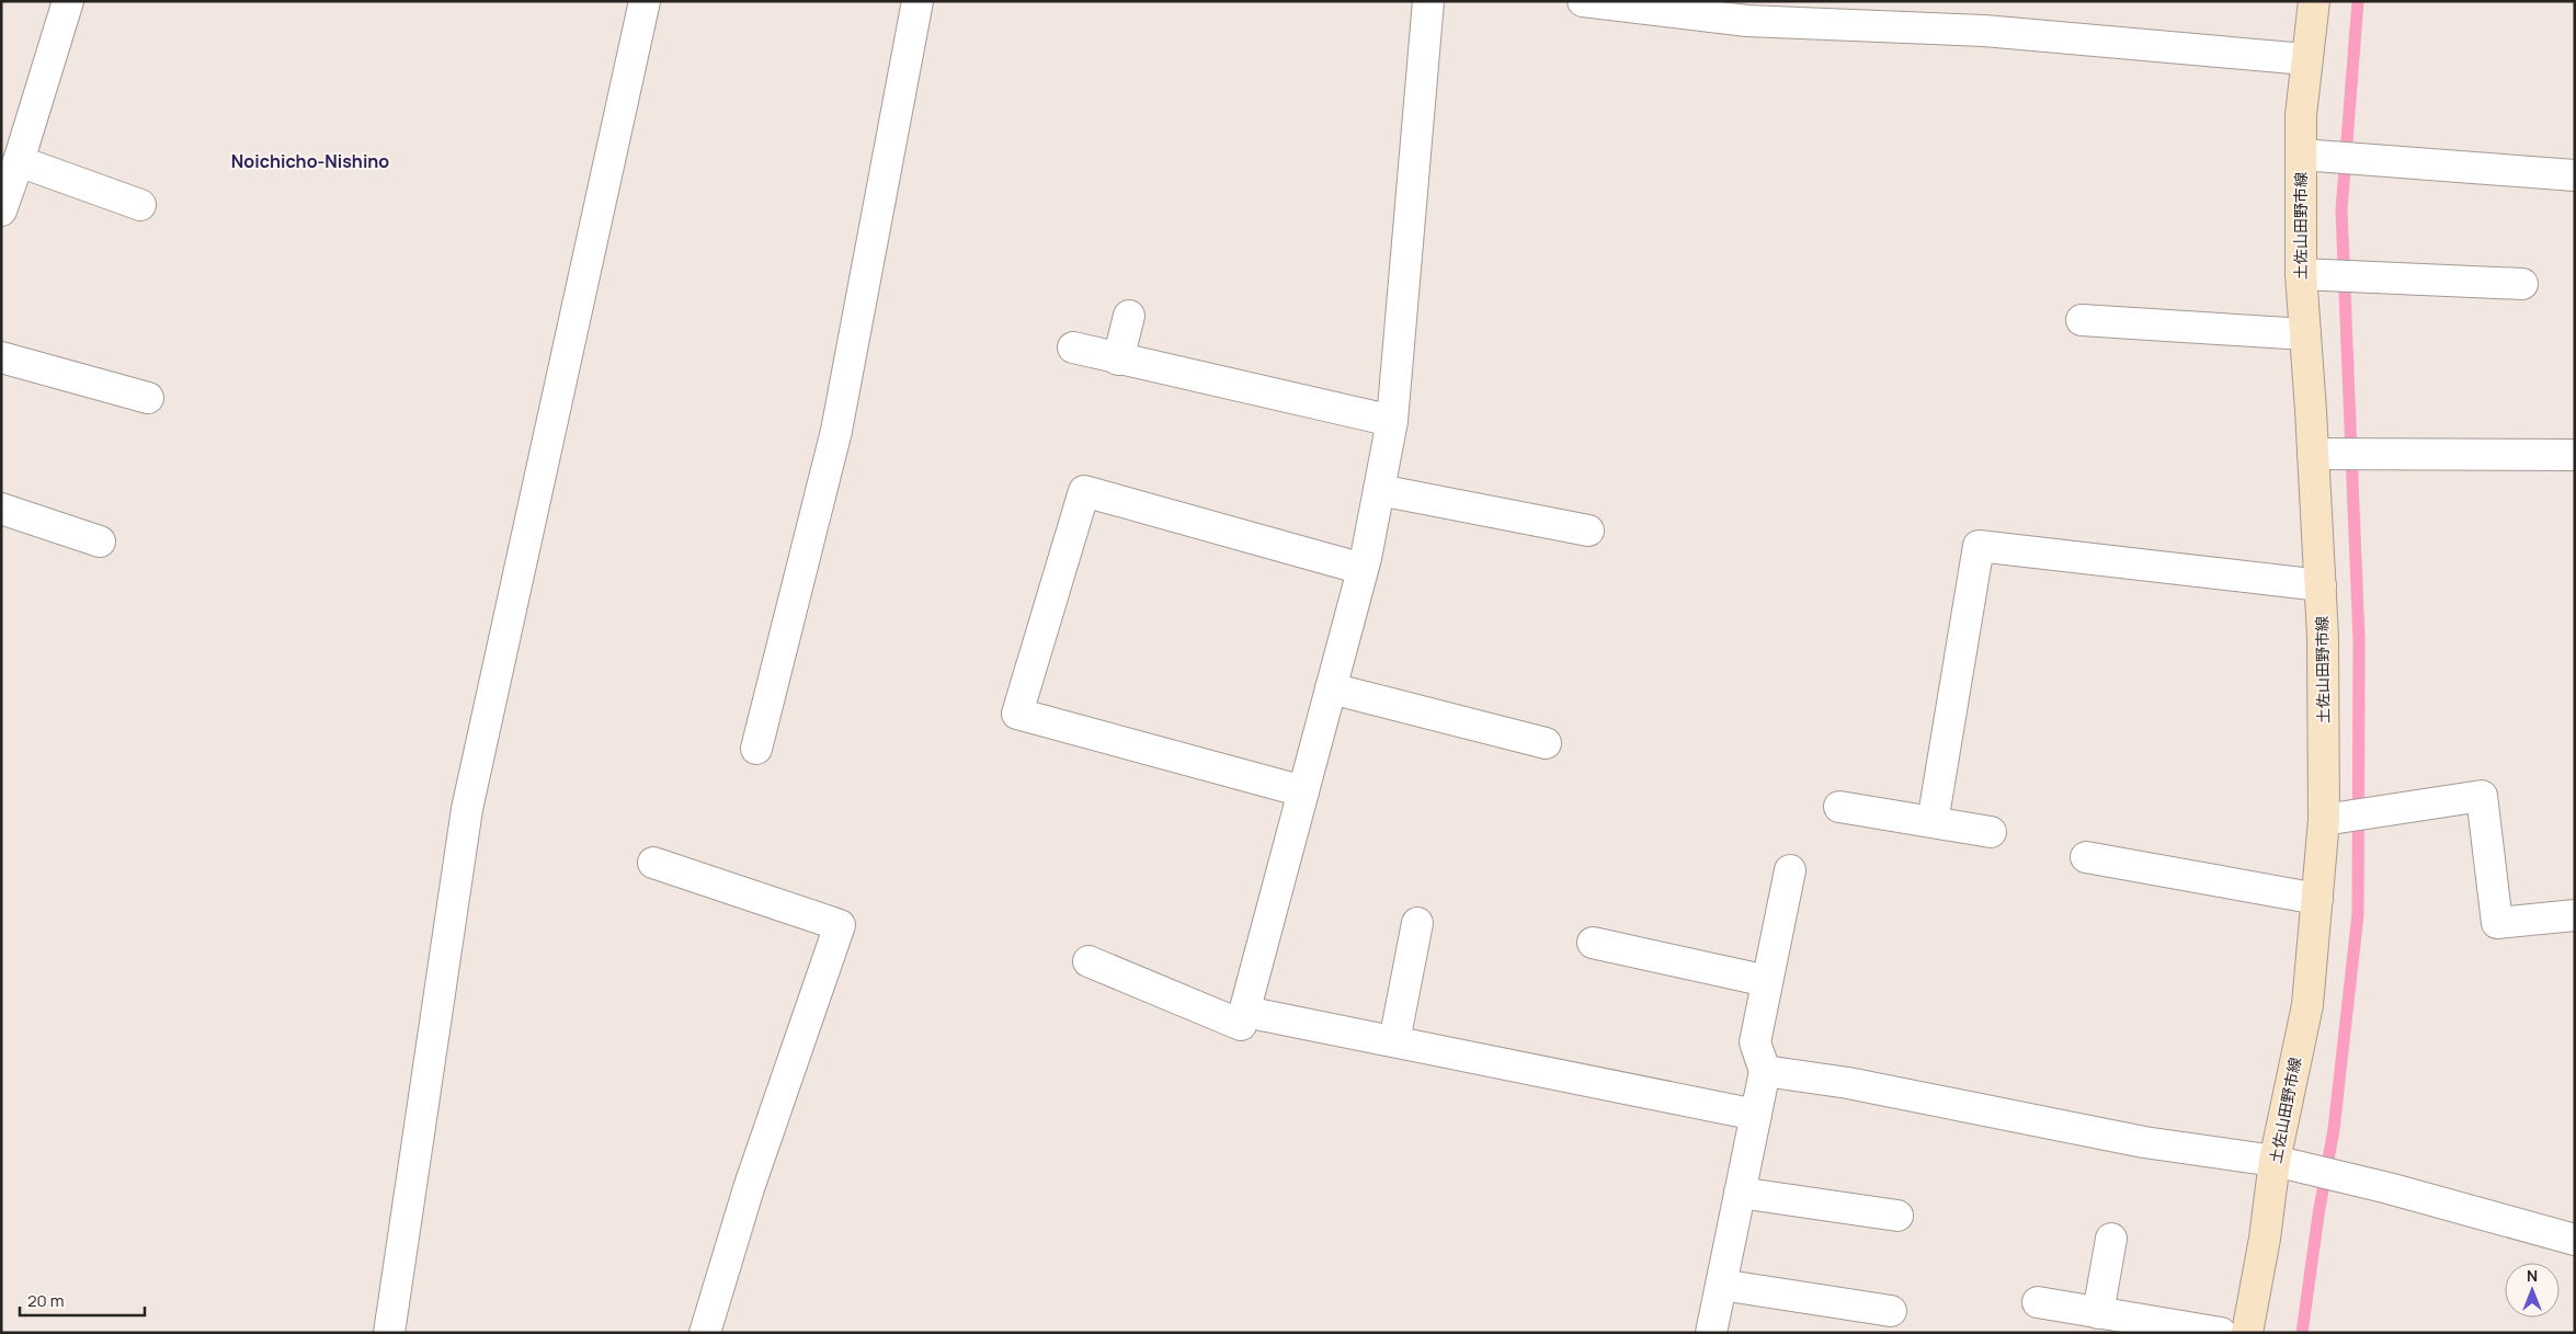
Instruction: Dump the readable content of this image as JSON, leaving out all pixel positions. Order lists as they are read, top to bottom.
{
  "streets": {
    "main road": ["土佐山田野市線"]
  },
  "districts": ["Noichicho-Nishino"],
  "scale_bar": "20 m",
  "north": "top"
}
